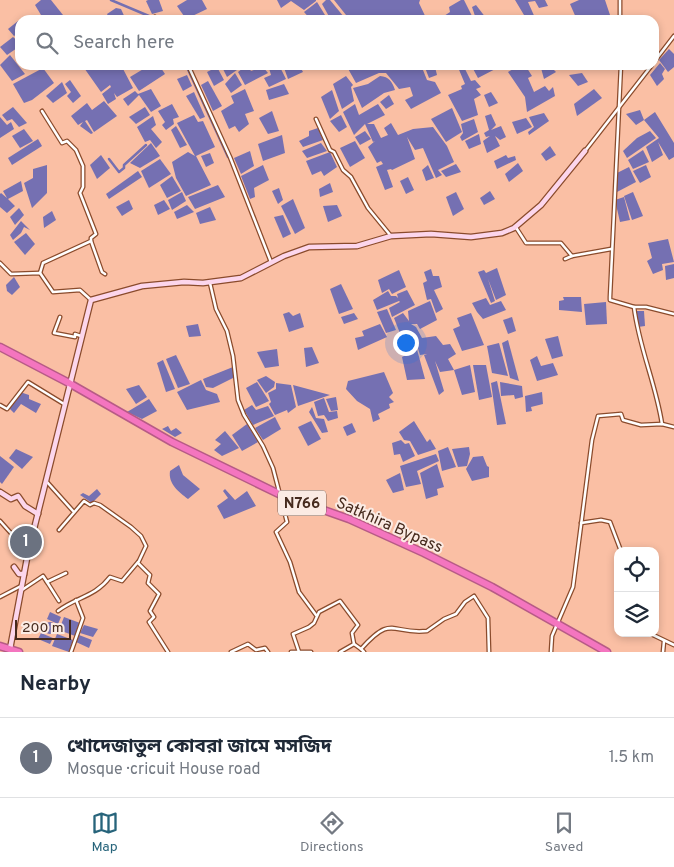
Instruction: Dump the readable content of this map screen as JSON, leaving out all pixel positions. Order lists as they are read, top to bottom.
{
  "streets": {
    "highway": ["N766", "Satkhira Bypass"]
  },
  "scale_bar": "200 m",
  "page": {
    "search": "Search here",
    "pins": "1",
    "scale": "200 m",
    "heading": "Nearby",
    "list": [
      {
        "mark": "1",
        "name": "খোদেজাতুল কোবরা জামে মসজিদ",
        "note": "Mosque · cricuit House road",
        "value": "1.5 km"
      }
    ],
    "nav": ["Map", "Directions", "Saved"]
  }
}
